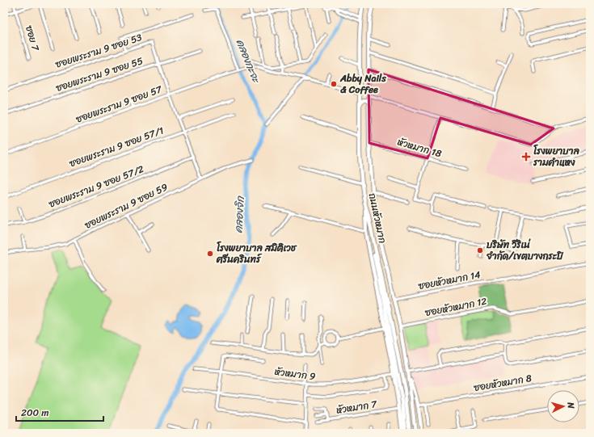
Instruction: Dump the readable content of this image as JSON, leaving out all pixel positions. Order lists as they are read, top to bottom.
{
  "streets": {
    "main road": ["ถนนหัวหมาก"],
    "street": [
      "ซอย 7",
      "ซอยพระราม 9 ซอย 53",
      "ซอยพระราม 9 ซอย 55",
      "ซอยพระราม 9 ซอย 57",
      "ซอยพระราม 9 ซอย 57/1",
      "หัวหมาก 18",
      "ซอยพระราม 9 ซอย 57/2",
      "ซอยพระราม 9 ซอย 59",
      "ซอยหัวหมาก 14",
      "ซอยหัวหมาก 12",
      "หัวหมาก 9",
      "ซอยหัวหมาก 8",
      "หัวหมาก 7"
    ]
  },
  "crossings": [
    ["ซอยพระราม 9 ซอย 53", "ซอยพระราม 9 ซอย 55"],
    ["ซอยพระราม 9 ซอย 53", "ซอยพระราม 9 ซอย 57"],
    ["ซอยพระราม 9 ซอย 53", "ซอยพระราม 9 ซอย 57/1"],
    ["ซอยพระราม 9 ซอย 53", "ซอยพระราม 9 ซอย 57/2"],
    ["ซอยพระราม 9 ซอย 53", "ซอยพระราม 9 ซอย 59"],
    ["ซอยพระราม 9 ซอย 57", "ถนนหัวหมาก"],
    ["หัวหมาก 18", "ถนนหัวหมาก"],
    ["ถนนหัวหมาก", "ซอยหัวหมาก 14"],
    ["ถนนหัวหมาก", "ซอยหัวหมาก 12"]
  ],
  "water": ["คลองกะจะ", "คลองจิก"],
  "places": {
    "other": ["Abby Nails & Coffee", "บริษัท วีริเน่ จำกัด/เขตบางกระปิ", "โรงพยาบาล สมิติเวช ศรีนครินทร์"],
    "health": ["โรงพยาบาล รามคำแหง"]
  },
  "scale_bar": "200 m",
  "north": "right"
}
